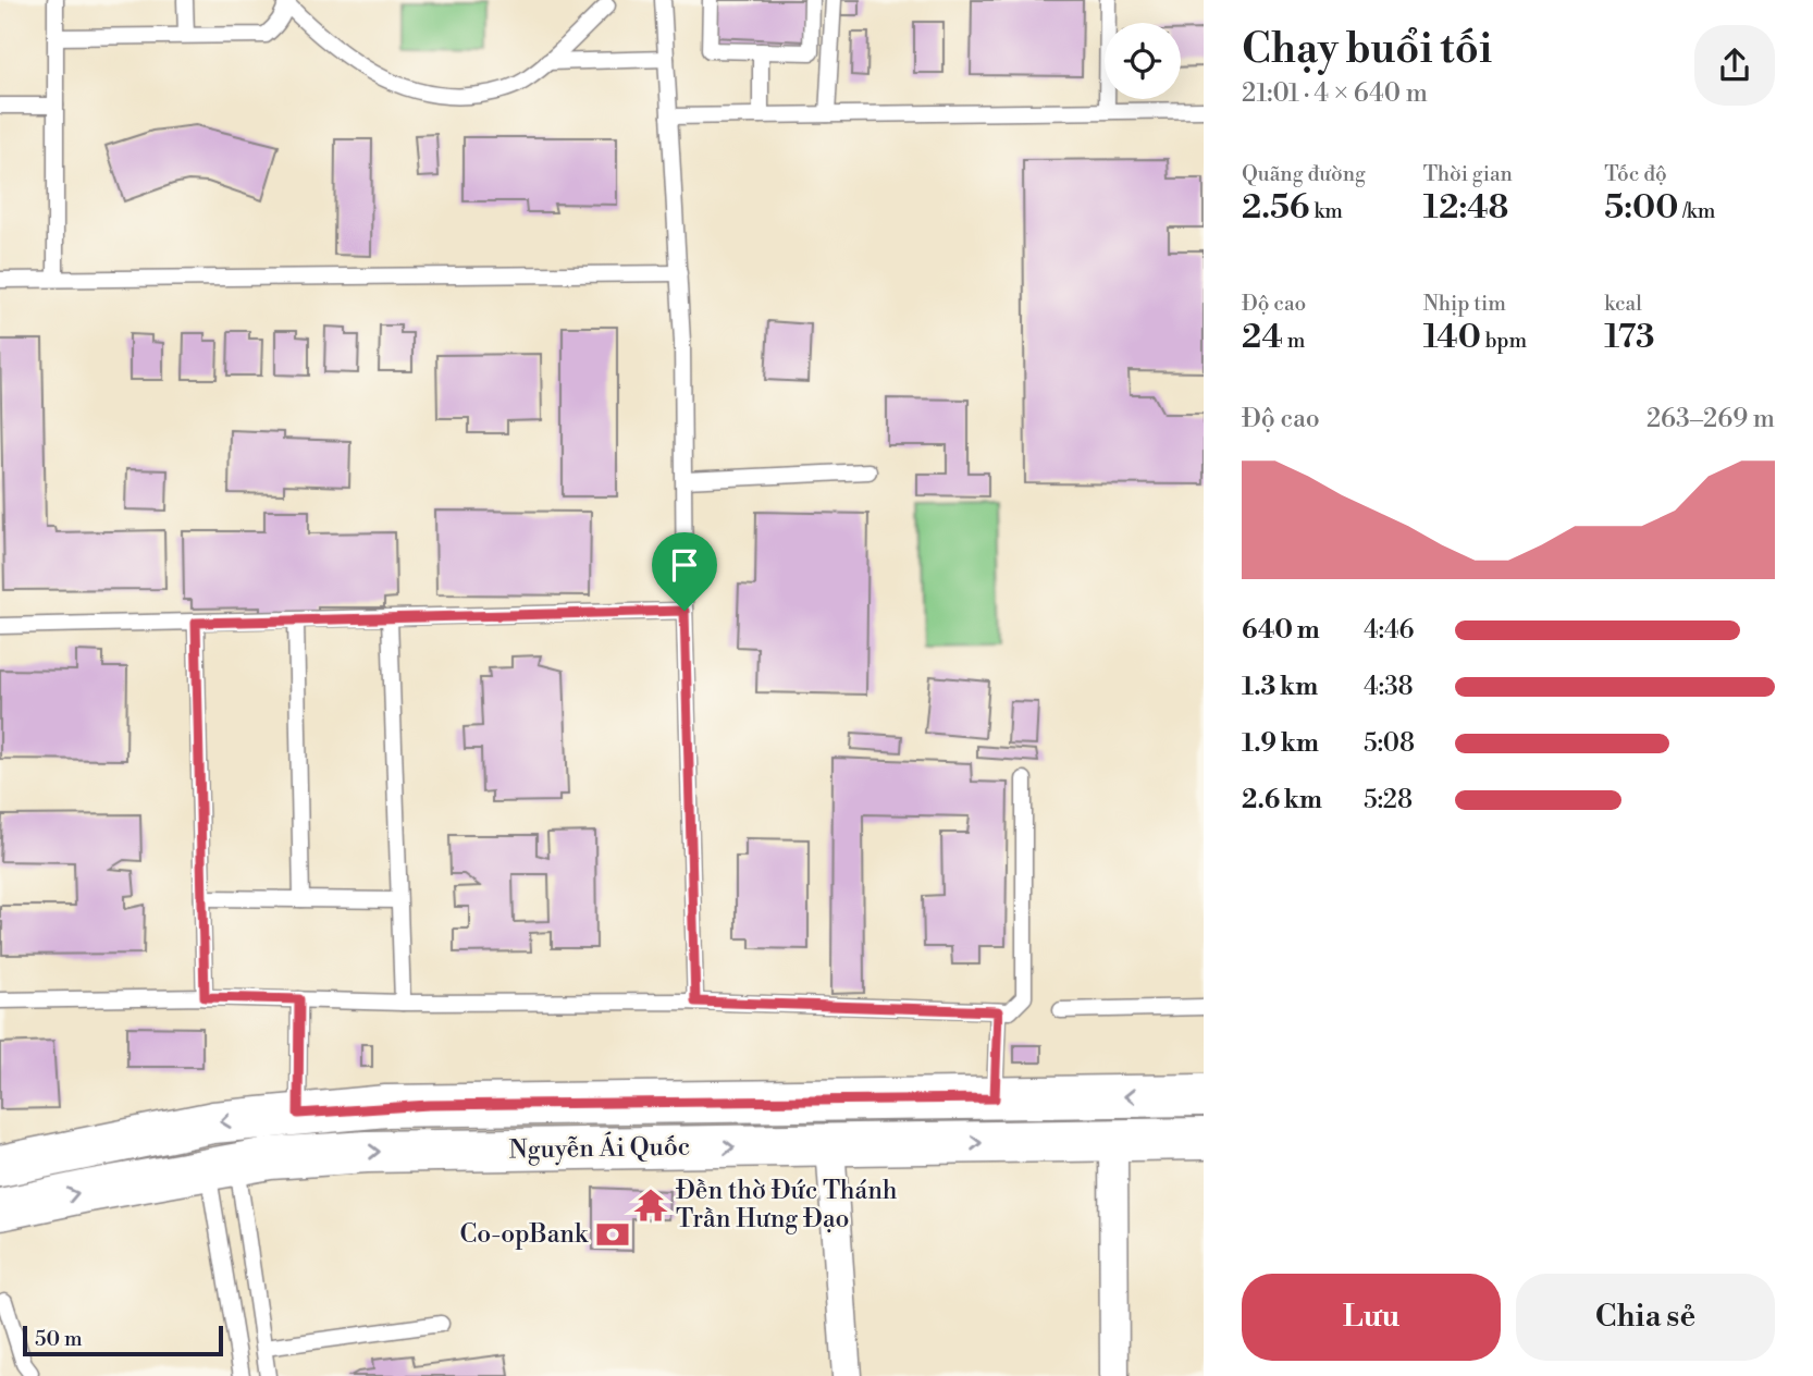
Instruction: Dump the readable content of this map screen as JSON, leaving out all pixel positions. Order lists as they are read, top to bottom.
{
  "streets": {
    "main road": ["Nguyễn Ái Quốc"]
  },
  "places": {
    "temple": ["Đền thờ Đức Thánh Trần Hưng Đạo"],
    "bank": ["Co-opBank"]
  },
  "scale_bar": "50 m",
  "page": {
    "heading": ["Chạy buổi tối", "21:01 · 4 × 640 m"],
    "stats": [
      ["Quãng đường", "2.56 km"],
      ["Thời gian", "12:48"],
      ["Tốc độ", "5:00 /km"],
      ["Độ cao", "24 m"],
      ["Nhịp tim", "140 bpm"],
      ["kcal", "173"]
    ],
    "chart": ["Độ cao", "263–269 m"],
    "list": [
      {
        "name": "640 m",
        "note": "4:46"
      },
      {
        "name": "1.3 km",
        "note": "4:38"
      },
      {
        "name": "1.9 km",
        "note": "5:08"
      },
      {
        "name": "2.6 km",
        "note": "5:28"
      }
    ],
    "buttons": ["Lưu", "Chia sẻ"],
    "scale": "50 m"
  }
}
